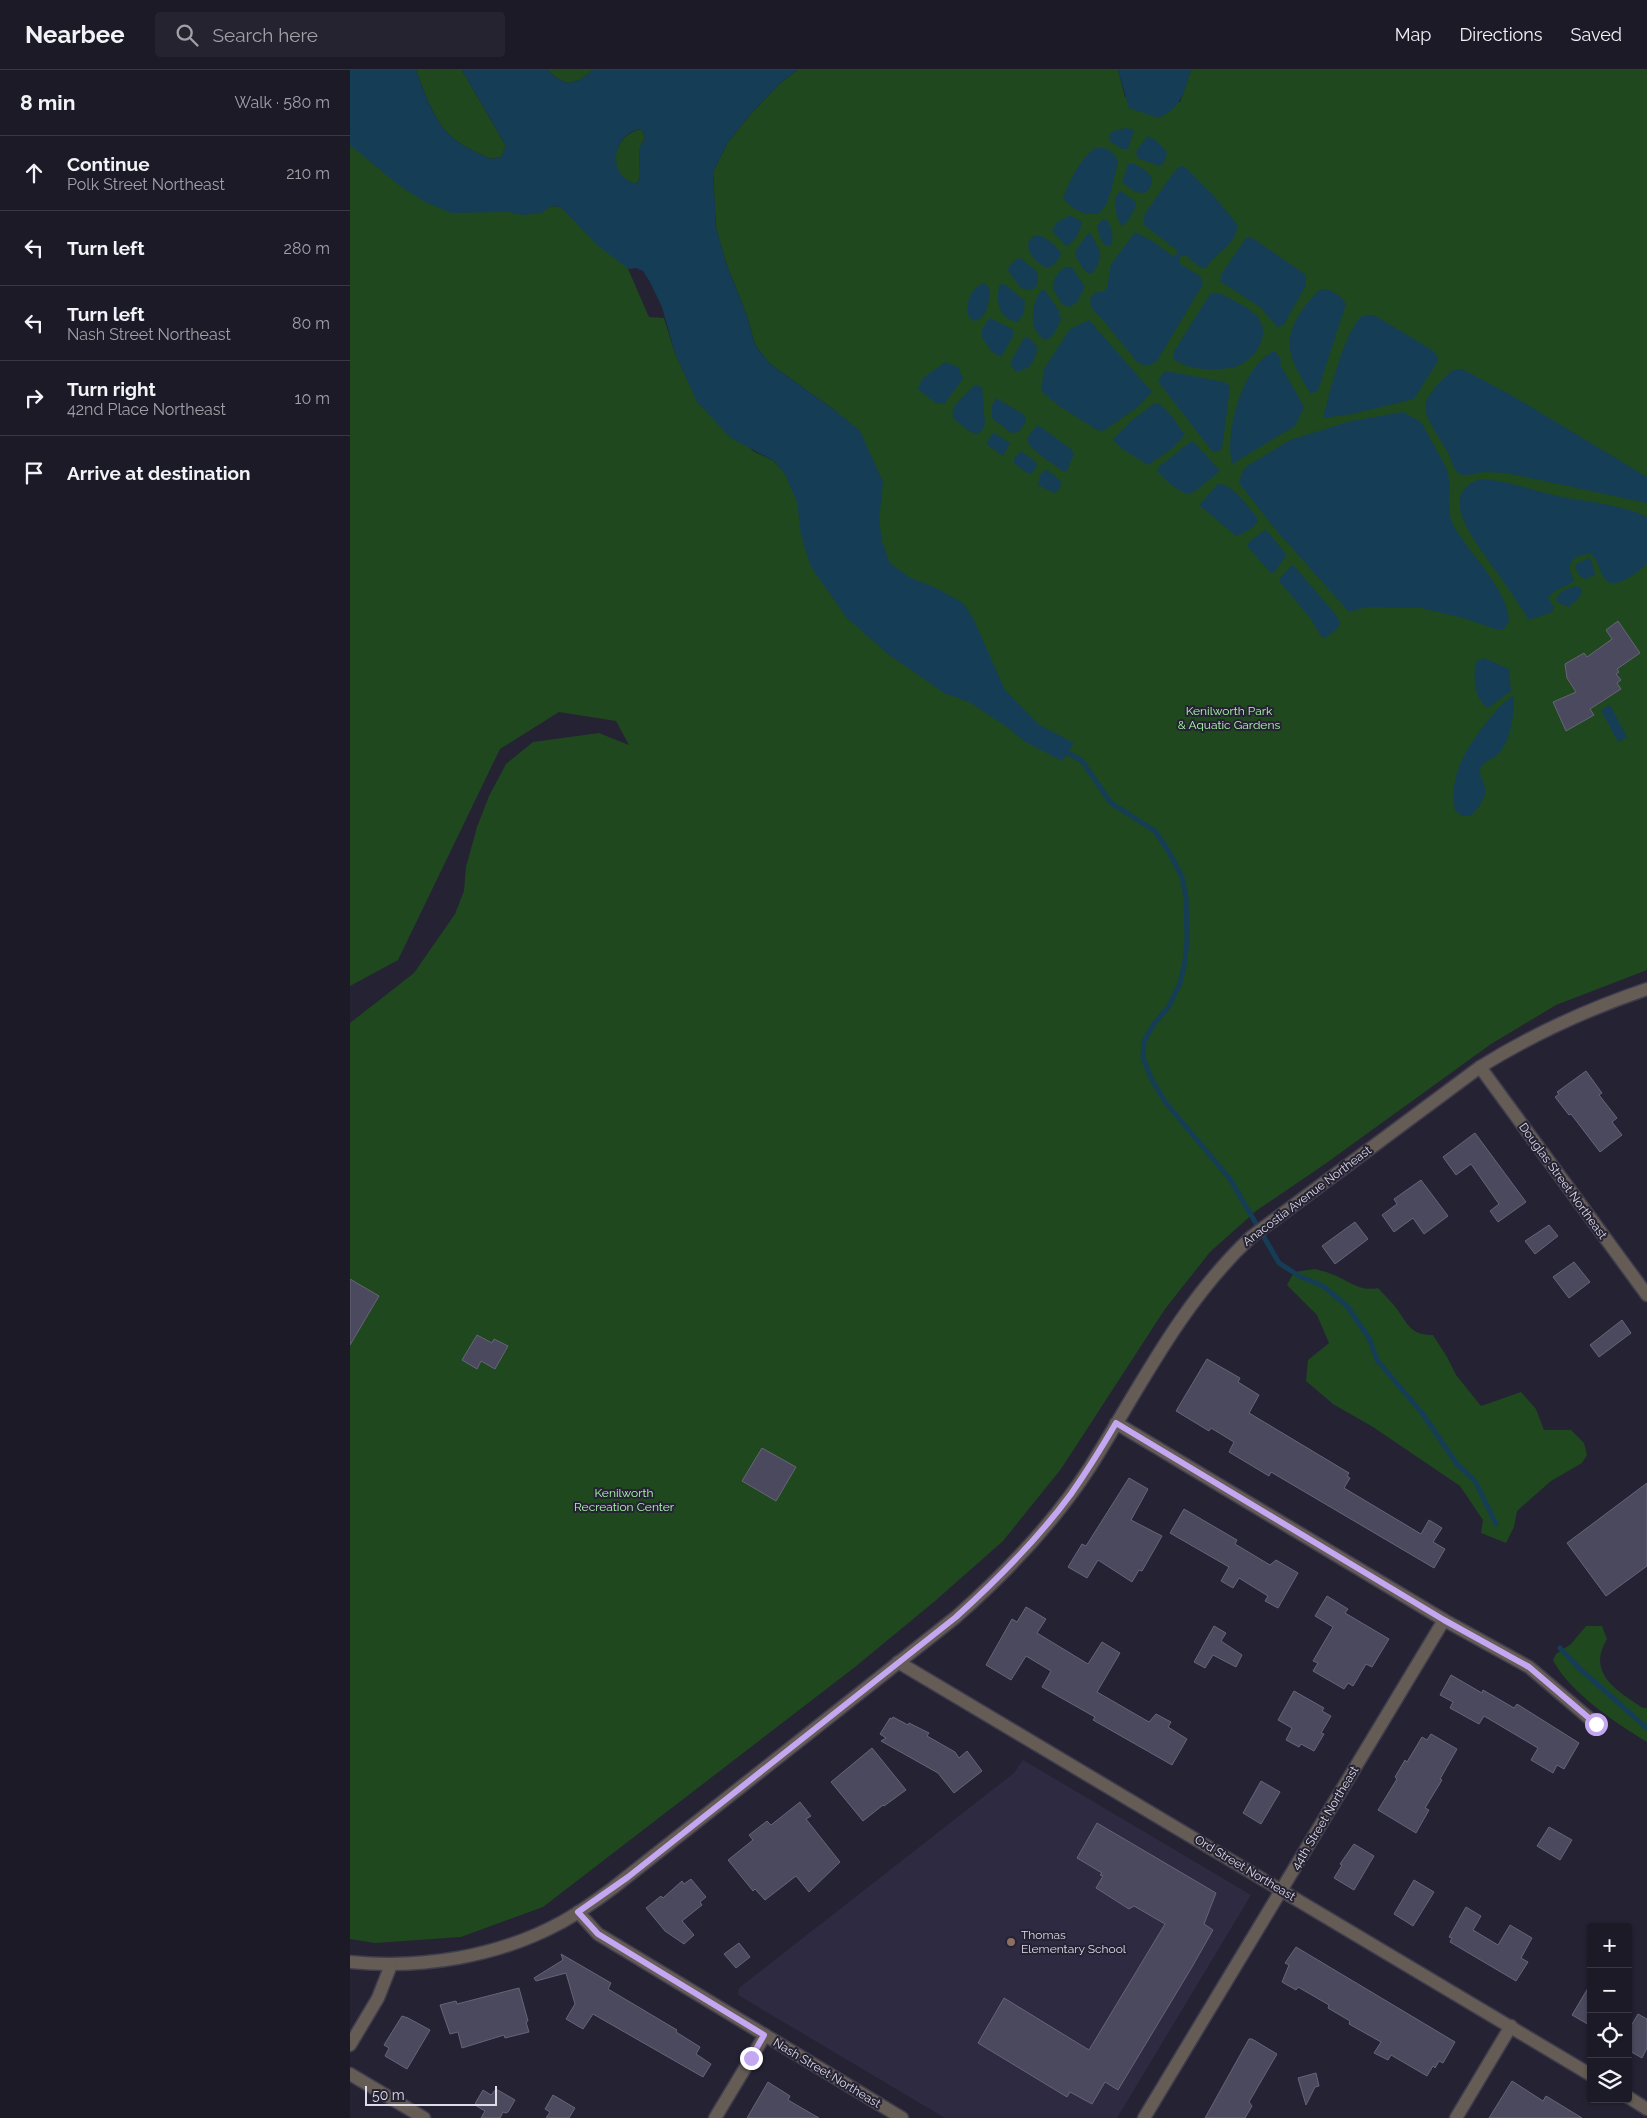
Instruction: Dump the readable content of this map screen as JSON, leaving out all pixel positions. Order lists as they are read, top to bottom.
{
  "streets": {
    "street": [
      "Douglas Street Northeast",
      "Anacostia Avenue Northeast",
      "44th Street Northeast",
      "Ord Street Northeast",
      "Nash Street Northeast"
    ]
  },
  "crossings": [
    ["Douglas Street Northeast", "Anacostia Avenue Northeast"],
    ["Anacostia Avenue Northeast", "Ord Street Northeast"],
    ["Anacostia Avenue Northeast", "Nash Street Northeast"],
    ["44th Street Northeast", "Ord Street Northeast"]
  ],
  "parks": ["Kenilworth Park & Aquatic Gardens", "Kenilworth Recreation Center"],
  "places": ["Thomas Elementary School"],
  "scale_bar": "50 m",
  "page": {
    "header": "Nearbee",
    "search": "Search here",
    "nav": ["Map", "Directions", "Saved"],
    "heading": ["8 min", "Walk · 580 m"],
    "list": [
      ["Continue", "Polk Street Northeast", "210 m"],
      ["Turn left", "280 m"],
      ["Turn left", "Nash Street Northeast", "80 m"],
      ["Turn right", "42nd Place Northeast", "10 m"],
      "Arrive at destination"
    ],
    "map_buttons": ["+", "−"],
    "scale": "50 m"
  }
}
